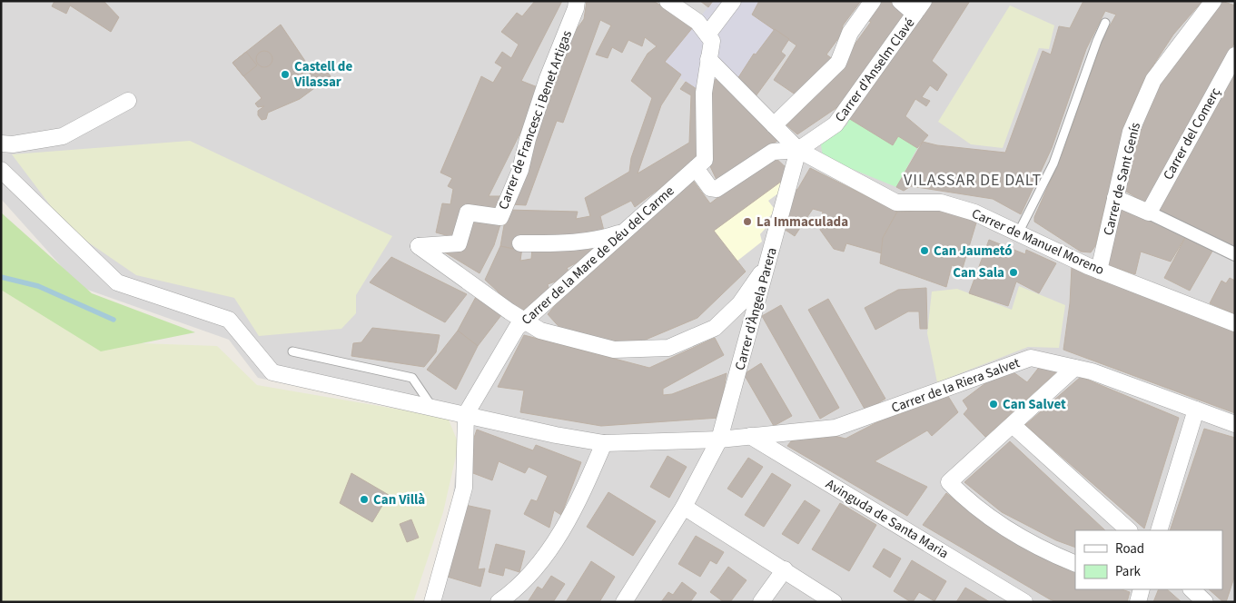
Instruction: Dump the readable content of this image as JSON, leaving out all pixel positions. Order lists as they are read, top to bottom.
{
  "streets": {
    "street": [
      "Carrer d'Anselm Clavé",
      "Carrer de Francesc i Benet Artigas",
      "Carrer del Comerç",
      "Carrer de Sant Genís",
      "Carrer de Manuel Moreno",
      "Carrer de la Mare de Déu del Carme",
      "Carrer d'Àngela Parera",
      "Carrer de la Riera Salvet",
      "Avinguda de Santa Maria"
    ]
  },
  "crossings": [
    ["Carrer d'Anselm Clavé", "Carrer de Manuel Moreno"],
    ["Carrer d'Anselm Clavé", "Carrer d'Àngela Parera"],
    ["Carrer de Francesc i Benet Artigas", "Carrer de la Mare de Déu del Carme"],
    ["Carrer de Sant Genís", "Carrer de Manuel Moreno"],
    ["Carrer de Manuel Moreno", "Carrer de la Mare de Déu del Carme"],
    ["Carrer de Manuel Moreno", "Carrer d'Àngela Parera"],
    ["Carrer de la Mare de Déu del Carme", "Carrer de la Riera Salvet"],
    ["Carrer d'Àngela Parera", "Carrer de la Riera Salvet"],
    ["Carrer de la Riera Salvet", "Avinguda de Santa Maria"]
  ],
  "districts": ["VILASSAR DE DALT"],
  "places": [
    "Castell de Vilassar",
    "La Immaculada",
    "Can Jaumetó",
    "Can Sala",
    "Can Salvet",
    "Can Villà"
  ],
  "legend": ["Road", "Park"]
}
